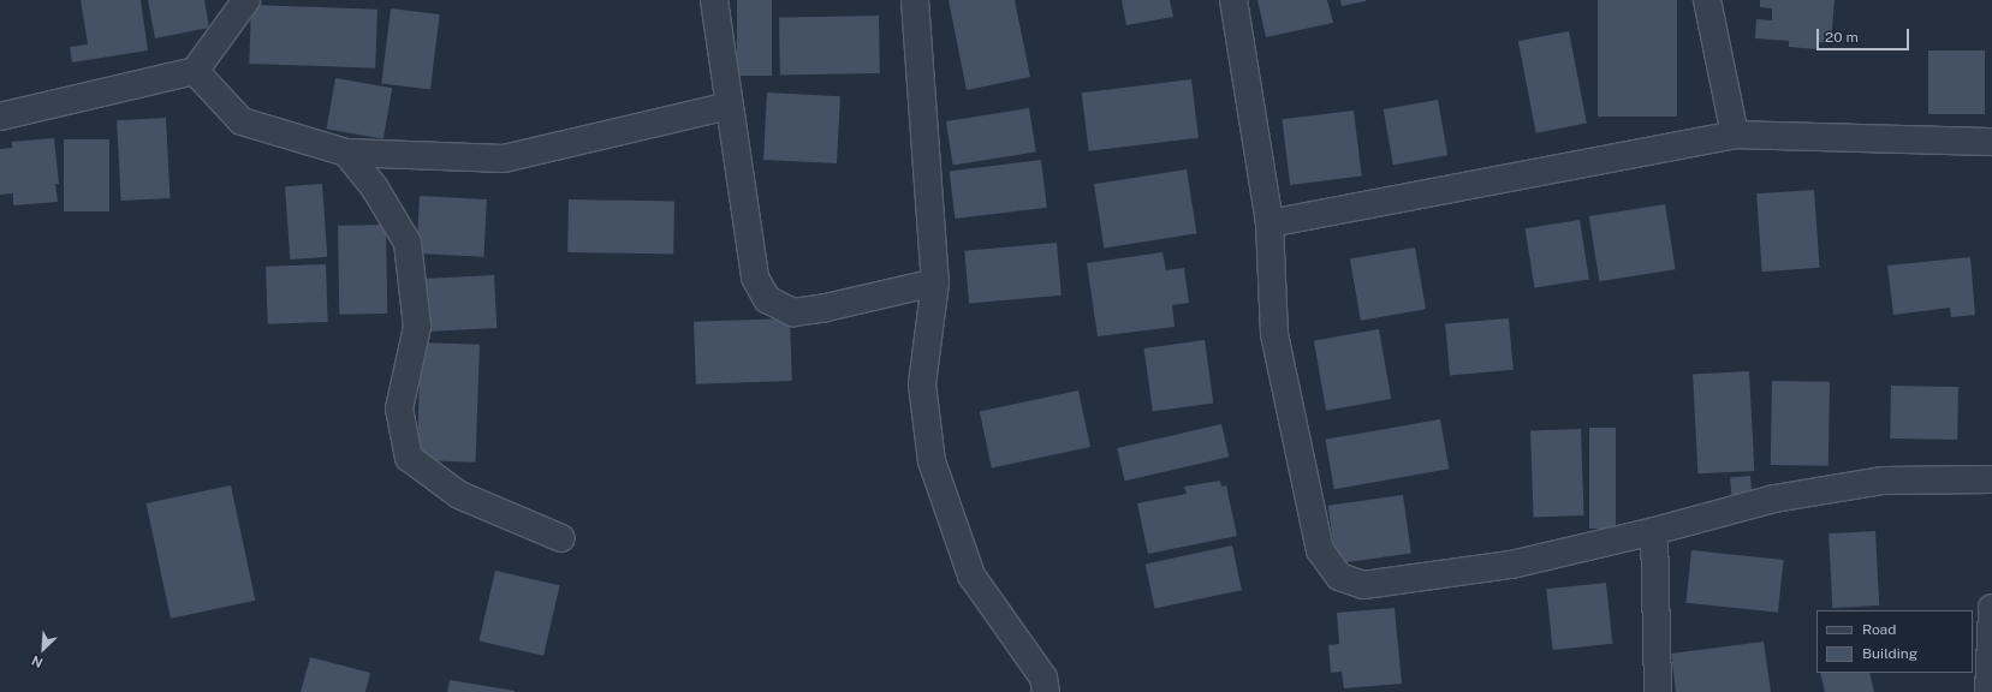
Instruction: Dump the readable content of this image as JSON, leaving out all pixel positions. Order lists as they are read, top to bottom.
{
  "legend": ["Road", "Building"],
  "scale_bar": "20 m",
  "north": "bottom left"
}
